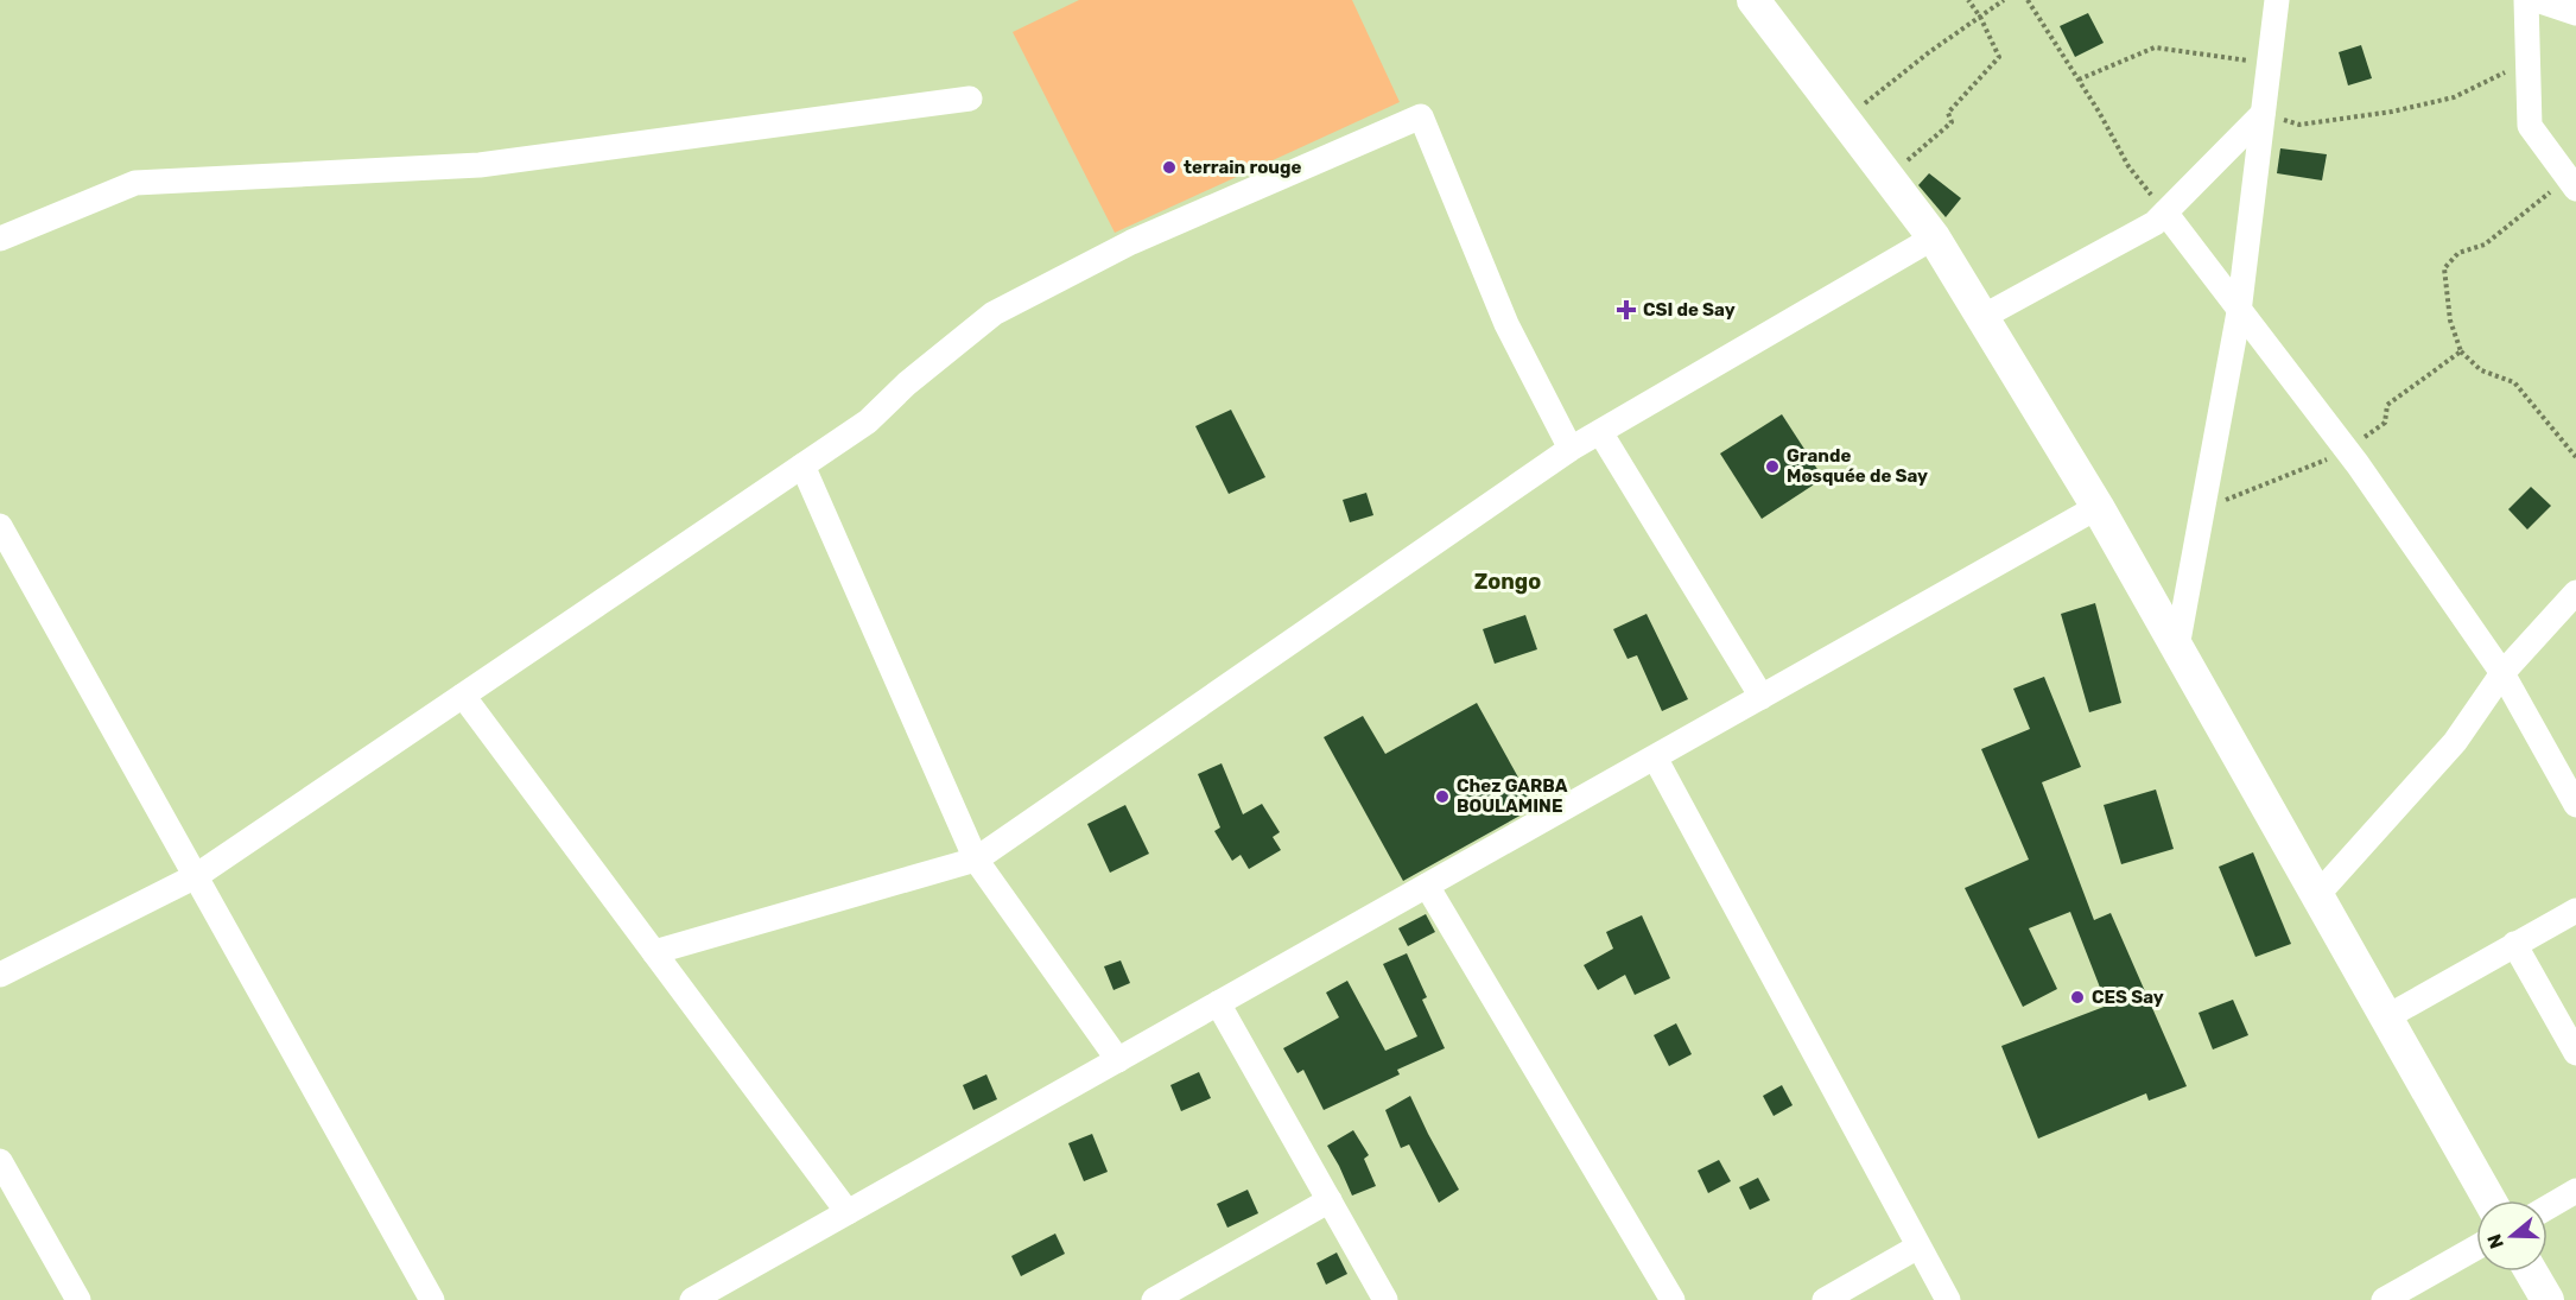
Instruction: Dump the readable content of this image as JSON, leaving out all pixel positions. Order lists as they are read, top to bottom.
{
  "districts": ["Zongo"],
  "places": {
    "other": [
      "terrain rouge",
      "Grande Mosquée de Say",
      "Chez GARBA BOULAMINE",
      "CES Say"
    ],
    "health": ["CSI de Say"]
  },
  "north": "left"
}
